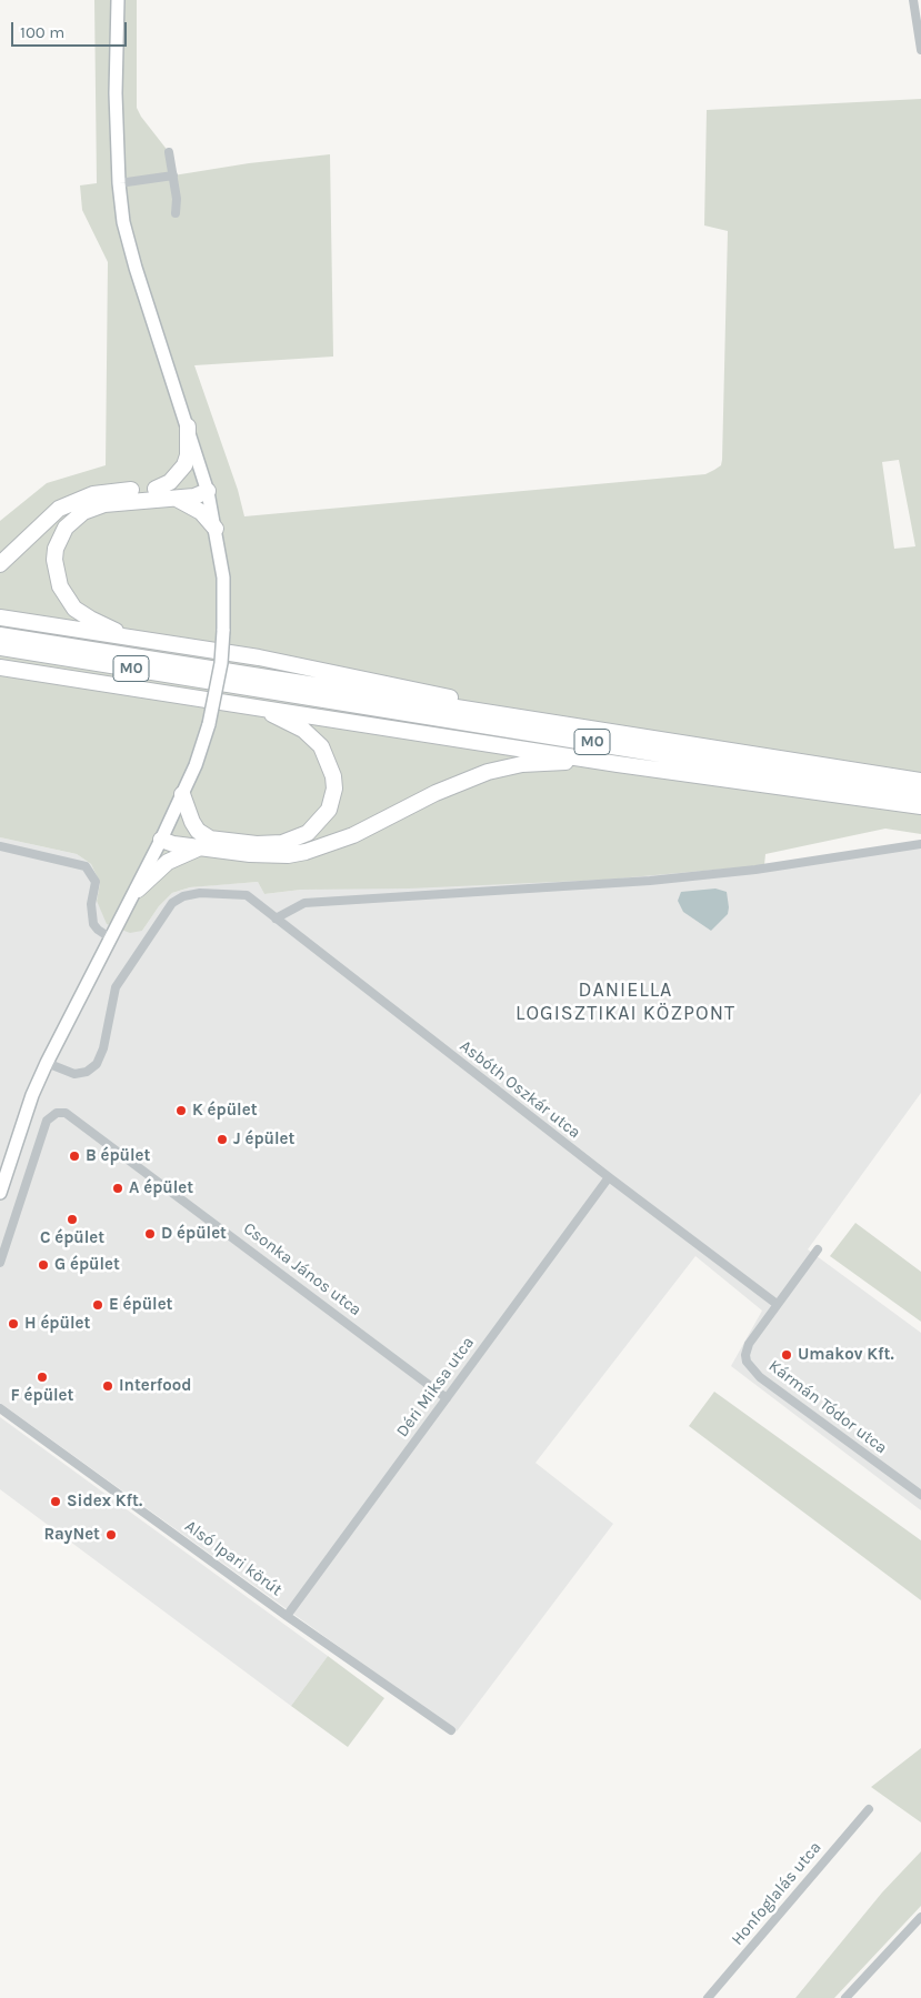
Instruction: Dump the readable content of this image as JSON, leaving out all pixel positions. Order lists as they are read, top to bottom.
{
  "streets": {
    "highway": ["M0"],
    "street": [
      "Asbóth Oszkár utca",
      "Csonka János utca",
      "Déri Miksa utca",
      "Kármán Tódor utca",
      "Alsó Ipari körút",
      "Honfoglalás utca"
    ]
  },
  "crossings": [
    ["Asbóth Oszkár utca", "Déri Miksa utca"],
    ["Asbóth Oszkár utca", "Kármán Tódor utca"],
    ["Csonka János utca", "Déri Miksa utca"],
    ["Déri Miksa utca", "Alsó Ipari körút"]
  ],
  "districts": ["DANIELLA LOGISZTIKAI KÖZPONT"],
  "places": [
    "K épület",
    "J épület",
    "B épület",
    "A épület",
    "C épület",
    "D épület",
    "G épület",
    "E épület",
    "H épület",
    "Umakov Kft.",
    "F épület",
    "Interfood",
    "Sidex Kft.",
    "RayNet"
  ],
  "scale_bar": "100 m"
}
